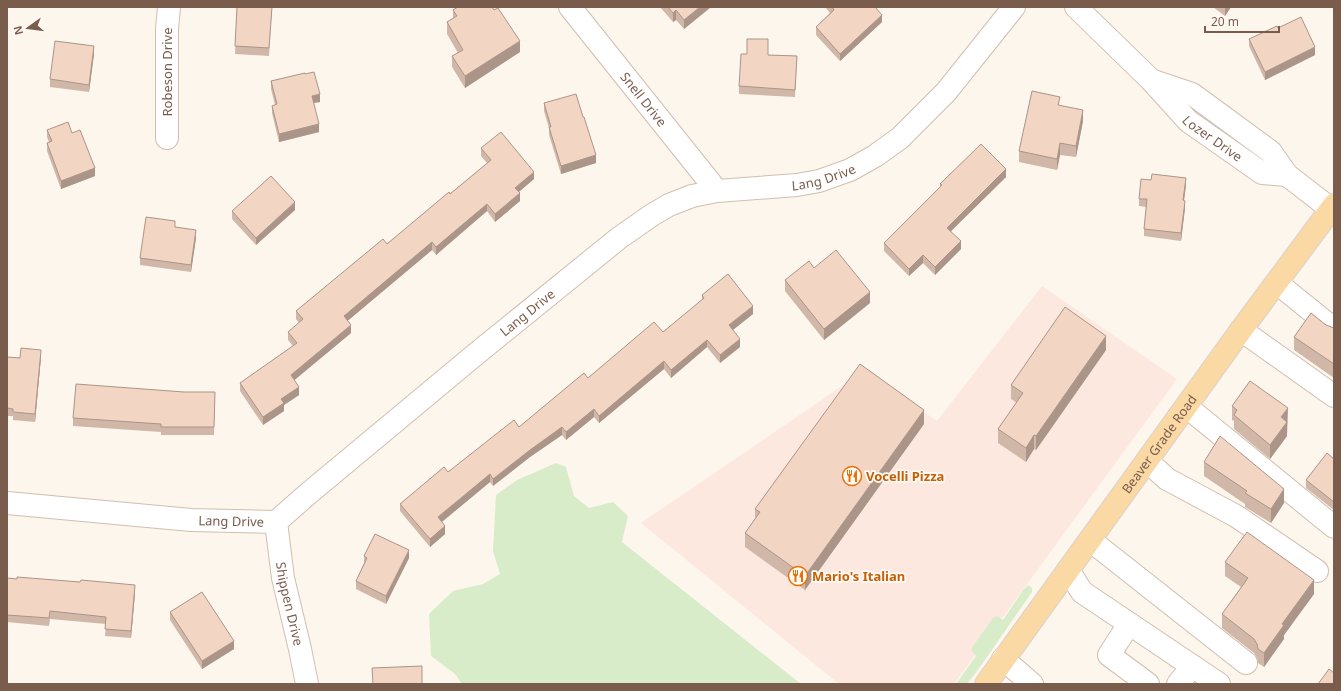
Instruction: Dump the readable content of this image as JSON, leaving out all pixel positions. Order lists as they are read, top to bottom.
{
  "streets": {
    "main road": ["Beaver Grade Road"],
    "street": [
      "Robeson Drive",
      "Snell Drive",
      "Lozer Drive",
      "Lang Drive",
      "Shippen Drive"
    ]
  },
  "crossings": [
    ["Snell Drive", "Lang Drive"],
    ["Lozer Drive", "Beaver Grade Road"],
    ["Lang Drive", "Shippen Drive"]
  ],
  "places": {
    "restaurant": ["Vocelli Pizza", "Mario's Italian"]
  },
  "scale_bar": "20 m",
  "north": "left"
}
